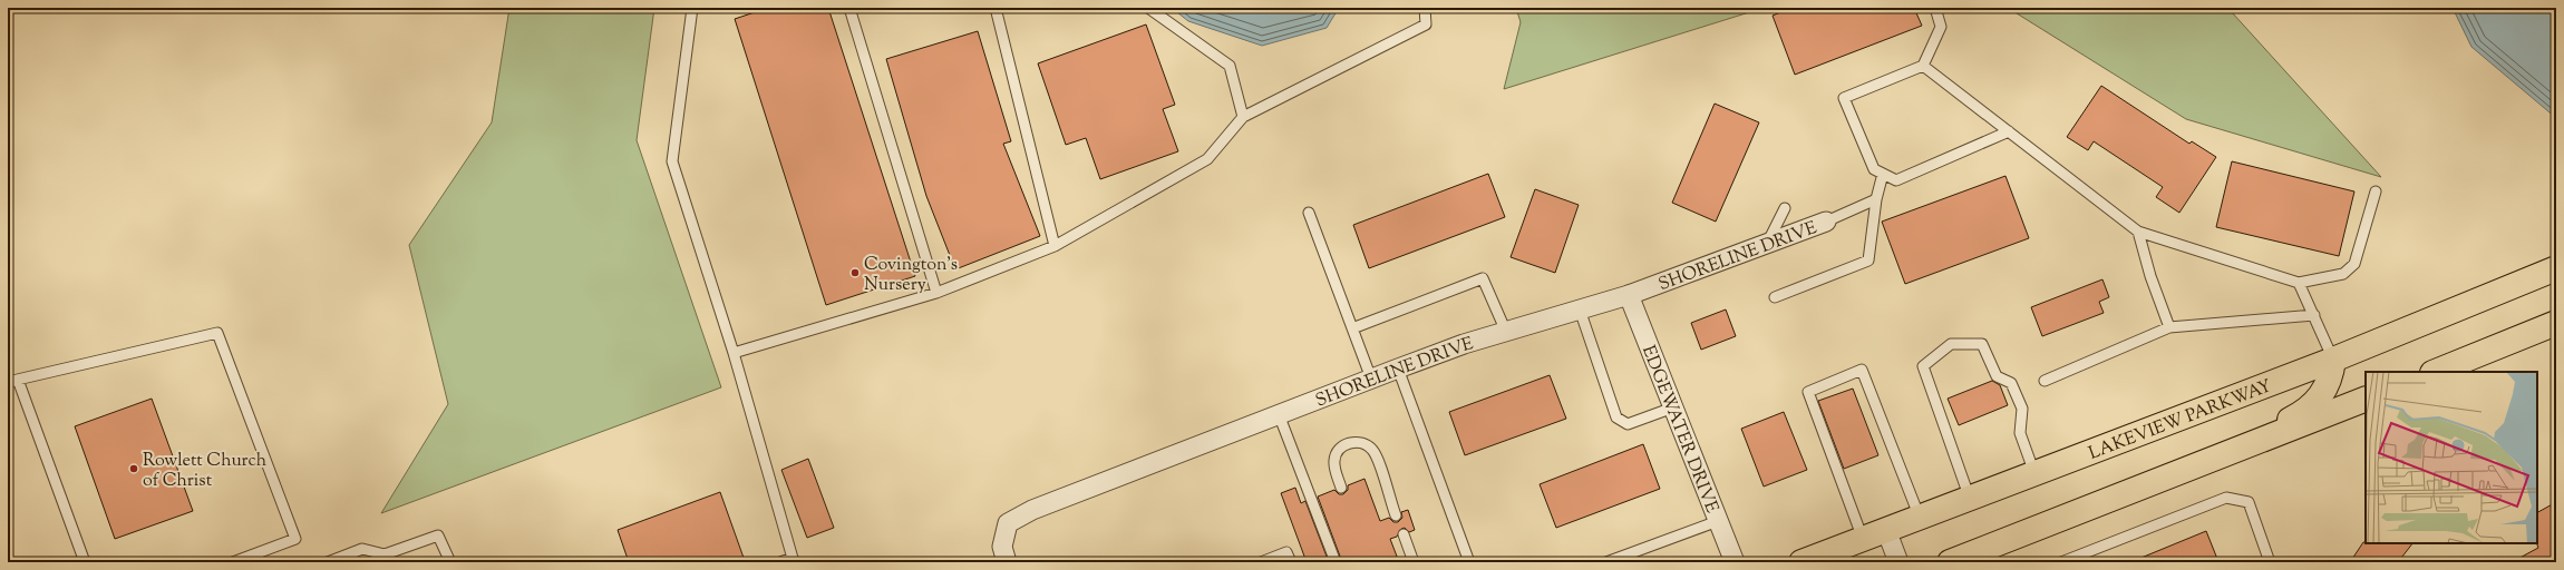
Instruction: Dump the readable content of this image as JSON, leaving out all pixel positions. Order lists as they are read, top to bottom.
{
  "streets": {
    "main road": ["LAKEVIEW PARKWAY"],
    "street": ["SHORELINE DRIVE", "EDGEWATER DRIVE"]
  },
  "crossings": [
    ["SHORELINE DRIVE", "EDGEWATER DRIVE"]
  ],
  "places": ["Covington's Nursery", "Rowlett Church of Christ"]
}
